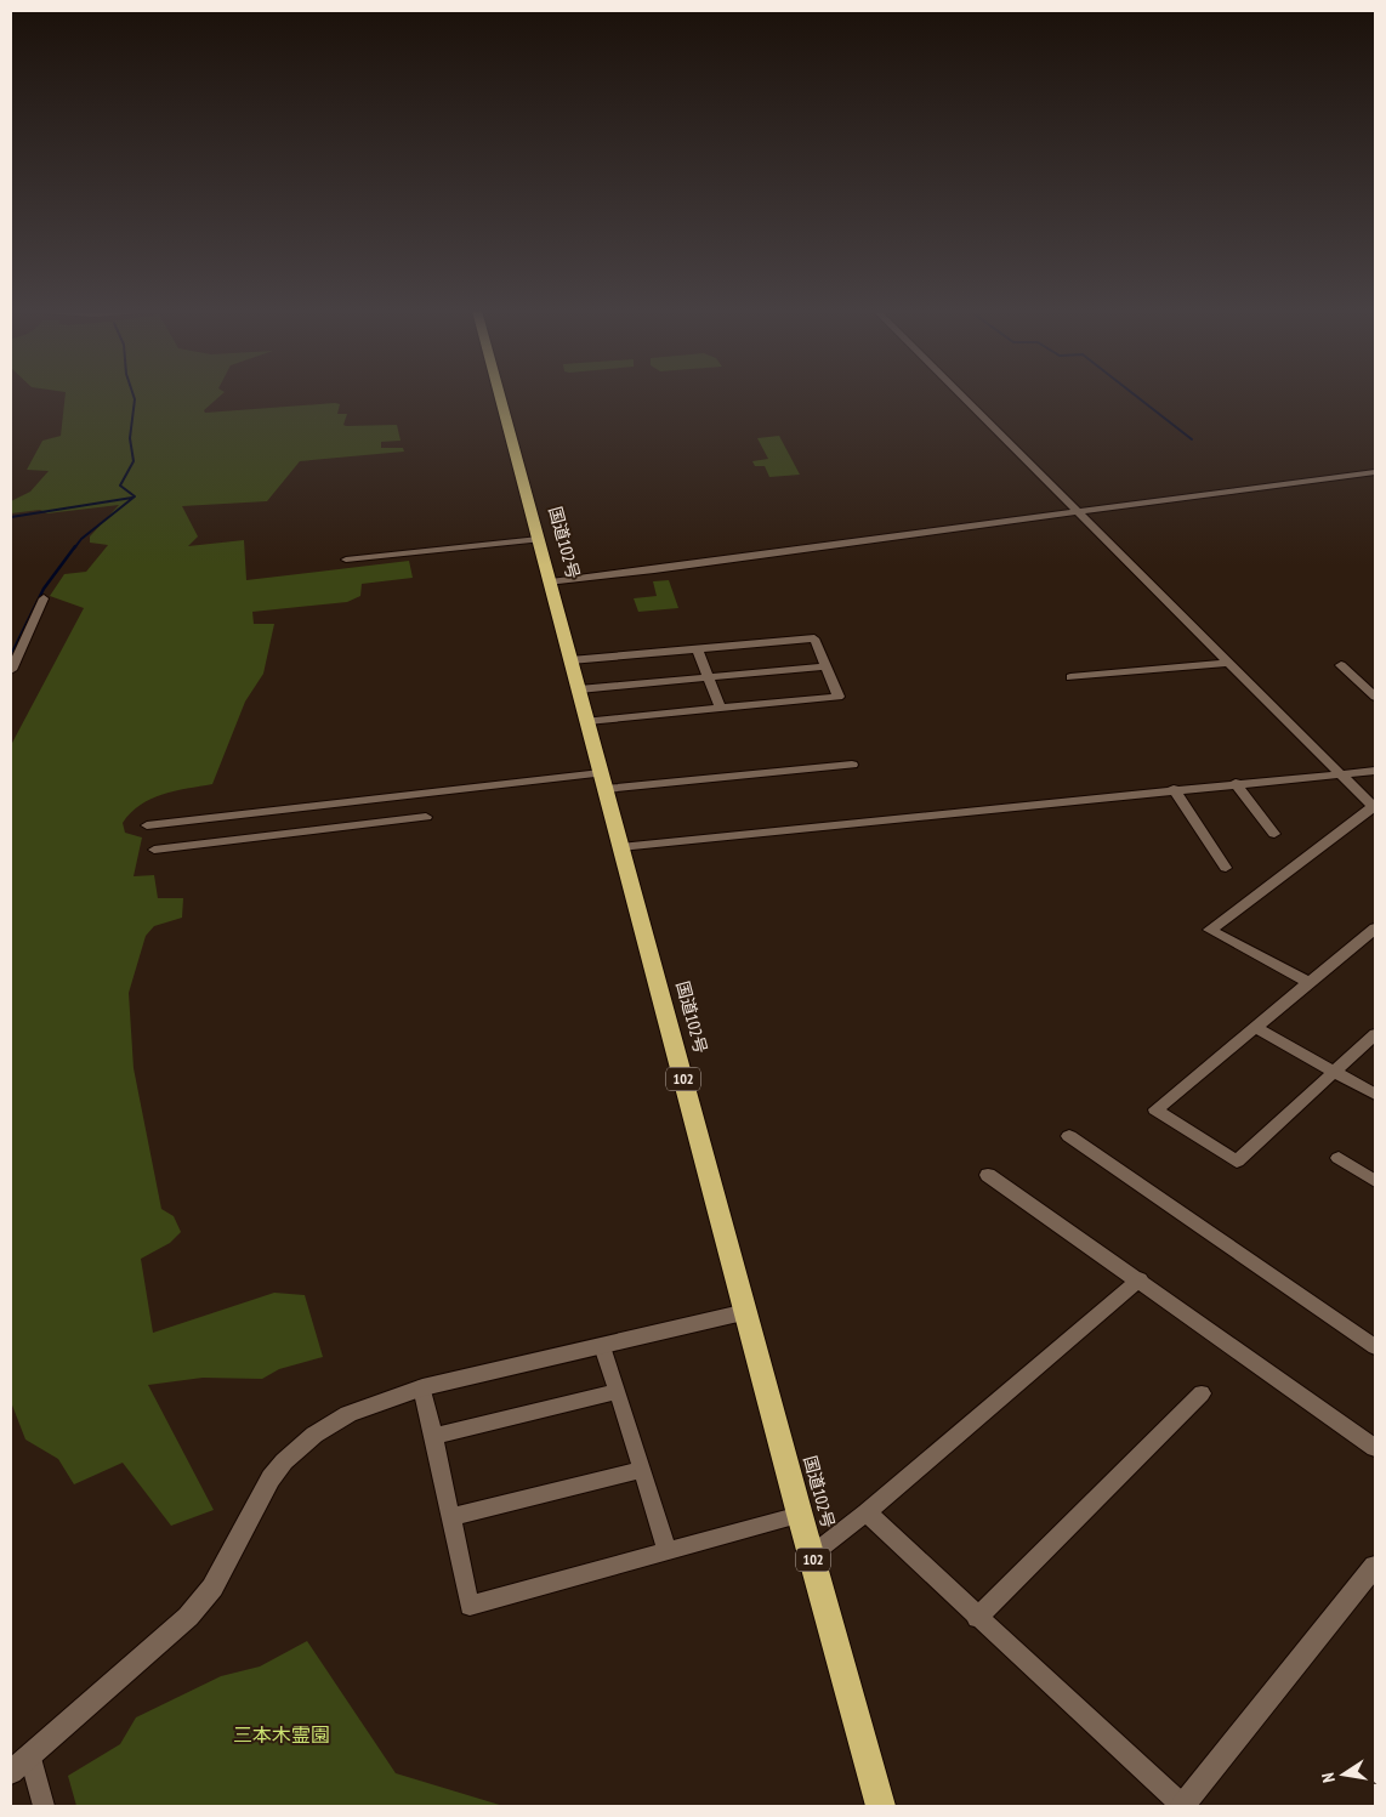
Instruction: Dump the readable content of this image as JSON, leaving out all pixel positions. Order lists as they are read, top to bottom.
{
  "streets": {
    "highway": ["国道102号", "102"]
  },
  "parks": ["三本木霊園"],
  "north": "left"
}
